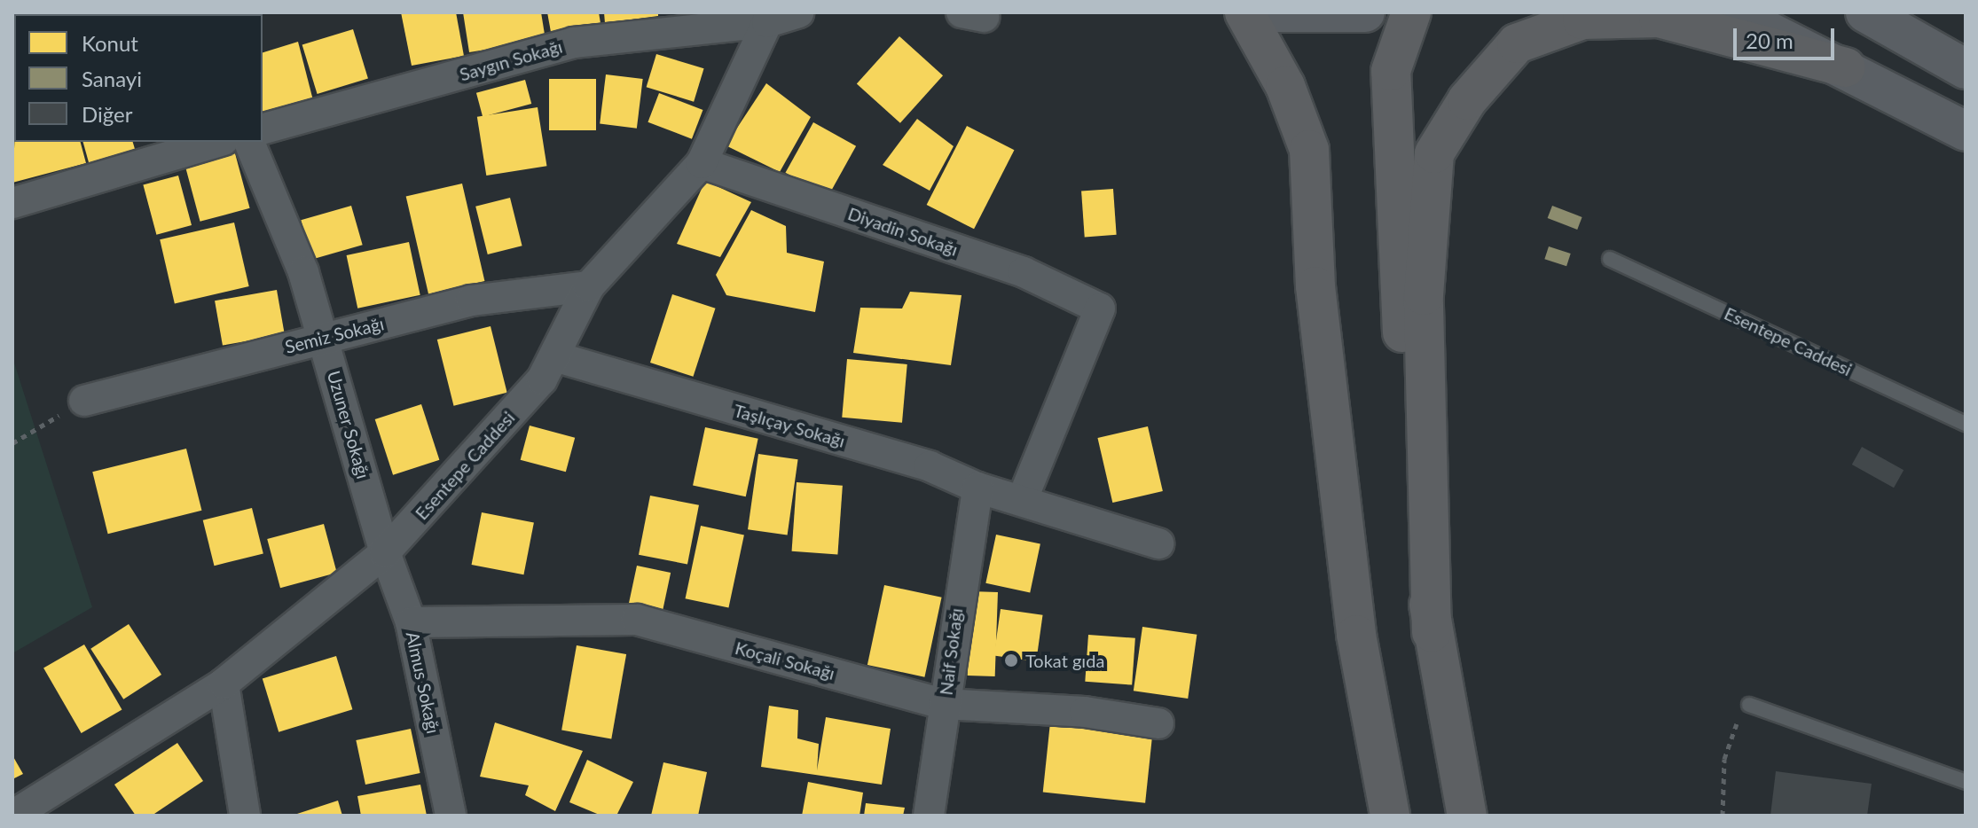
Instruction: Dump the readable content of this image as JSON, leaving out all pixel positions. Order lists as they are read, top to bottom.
{
  "streets": {
    "street": [
      "Saygın Sokağı",
      "Diyadin Sokağı",
      "Semiz Sokağı",
      "Esentepe Caddesi",
      "Uzuner Sokağı",
      "Taşlıçay Sokağı",
      "Naif Sokağı",
      "Koçali Sokağı",
      "Almus Sokağı"
    ]
  },
  "crossings": [
    ["Saygın Sokağı", "Esentepe Caddesi"],
    ["Diyadin Sokağı", "Esentepe Caddesi"],
    ["Diyadin Sokağı", "Taşlıçay Sokağı"],
    ["Semiz Sokağı", "Esentepe Caddesi"],
    ["Semiz Sokağı", "Uzuner Sokağı"],
    ["Esentepe Caddesi", "Uzuner Sokağı"],
    ["Esentepe Caddesi", "Taşlıçay Sokağı"],
    ["Esentepe Caddesi", "Almus Sokağı"],
    ["Uzuner Sokağı", "Almus Sokağı"],
    ["Taşlıçay Sokağı", "Naif Sokağı"],
    ["Naif Sokağı", "Koçali Sokağı"],
    ["Koçali Sokağı", "Almus Sokağı"]
  ],
  "places": ["Tokat gıda"],
  "legend": ["Konut", "Sanayi", "Diğer"],
  "scale_bar": "20 m"
}
